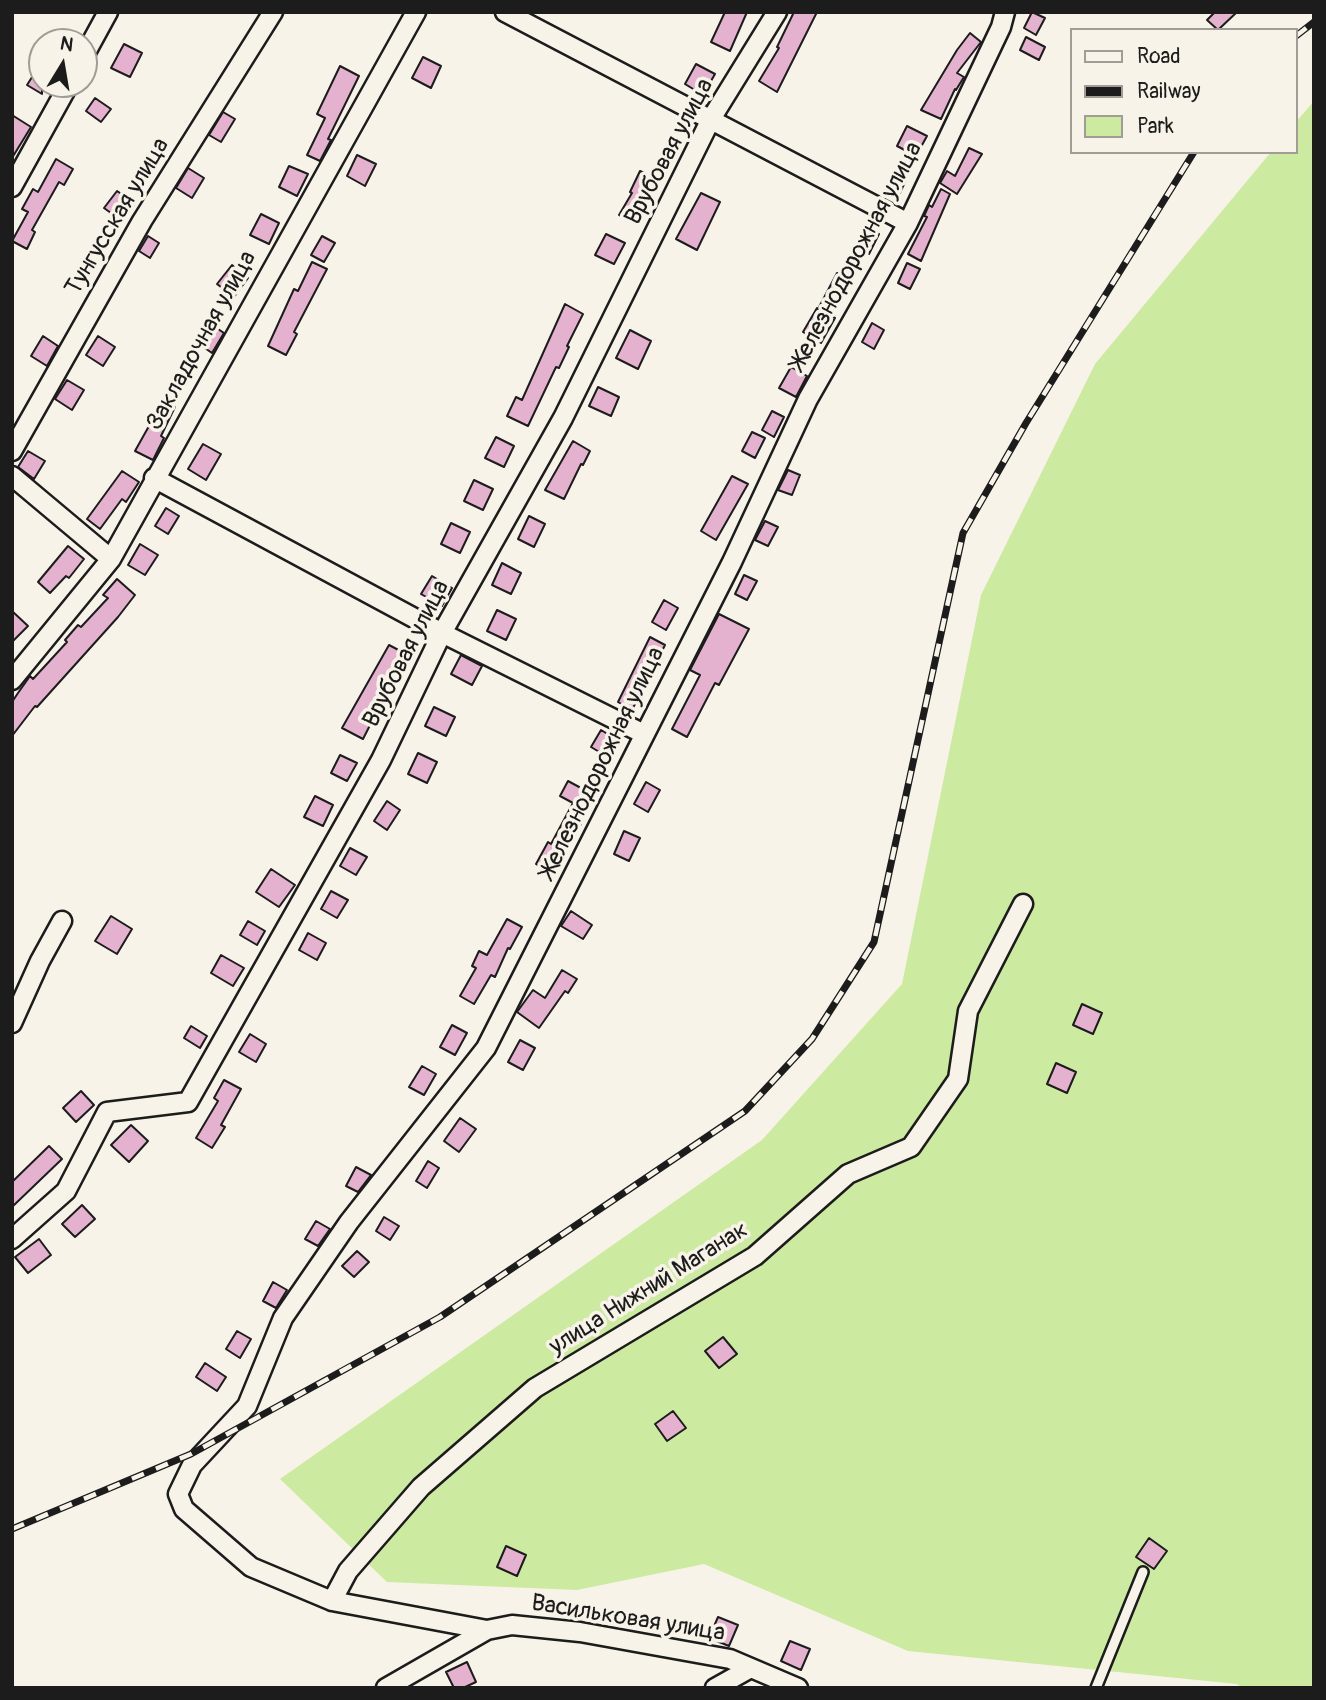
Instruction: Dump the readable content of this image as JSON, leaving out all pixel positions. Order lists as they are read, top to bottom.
{
  "streets": {
    "street": [
      "Врубовая улица",
      "Тунгусская улица",
      "Железнодорожная улица",
      "Закладочная улица",
      "улица Нижний Маганак",
      "Васильковая улица"
    ]
  },
  "crossings": [
    ["Железнодорожная улица", "Васильковая улица"],
    ["улица Нижний Маганак", "Васильковая улица"]
  ],
  "legend": ["Road", "Railway", "Park"],
  "north": "top"
}
